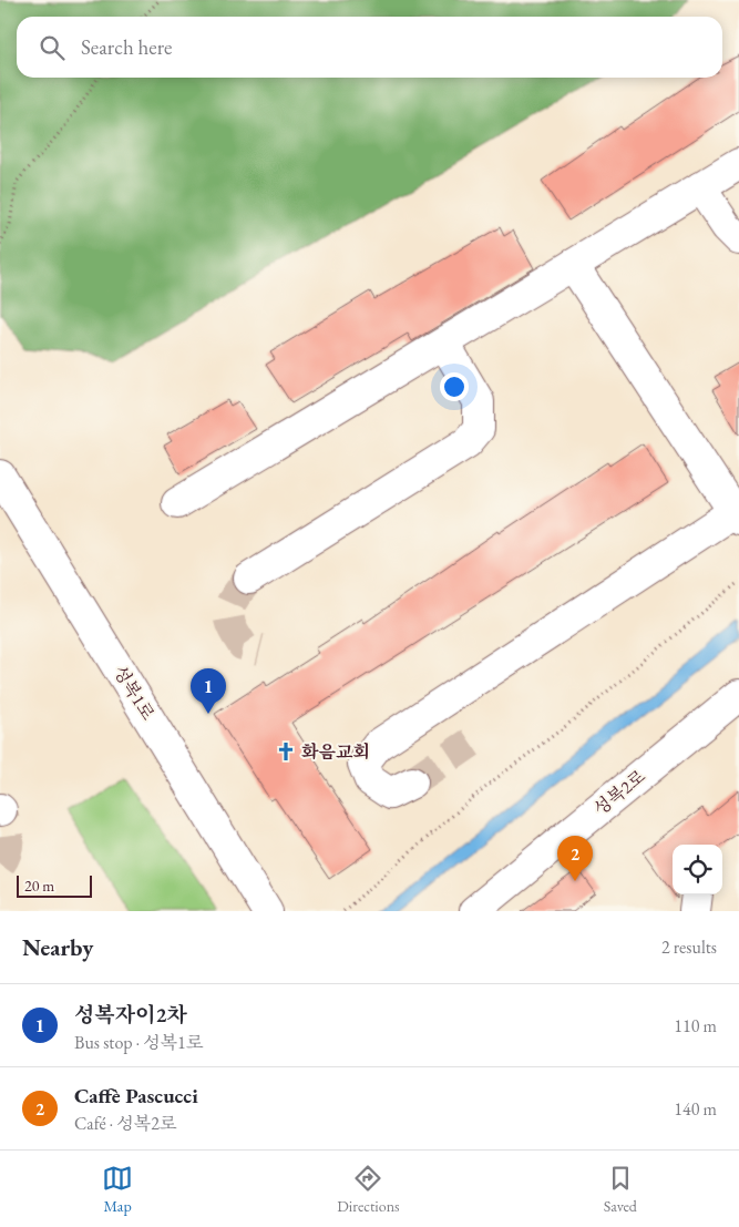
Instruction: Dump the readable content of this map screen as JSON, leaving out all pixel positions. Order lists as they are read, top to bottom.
{
  "streets": {
    "street": ["성복1로", "성복2로"]
  },
  "places": {
    "church": ["화음교회"]
  },
  "scale_bar": "20 m",
  "page": {
    "search": "Search here",
    "pins": ["1", "2"],
    "scale": "20 m",
    "heading": ["Nearby", "2 results"],
    "list": [
      {
        "mark": "1",
        "name": "성복자이2차",
        "note": "Bus stop · 성복1로",
        "value": "110 m"
      },
      {
        "mark": "2",
        "name": "Caffè Pascucci",
        "note": "Café · 성복2로",
        "value": "140 m"
      }
    ],
    "nav": ["Map", "Directions", "Saved"]
  }
}
